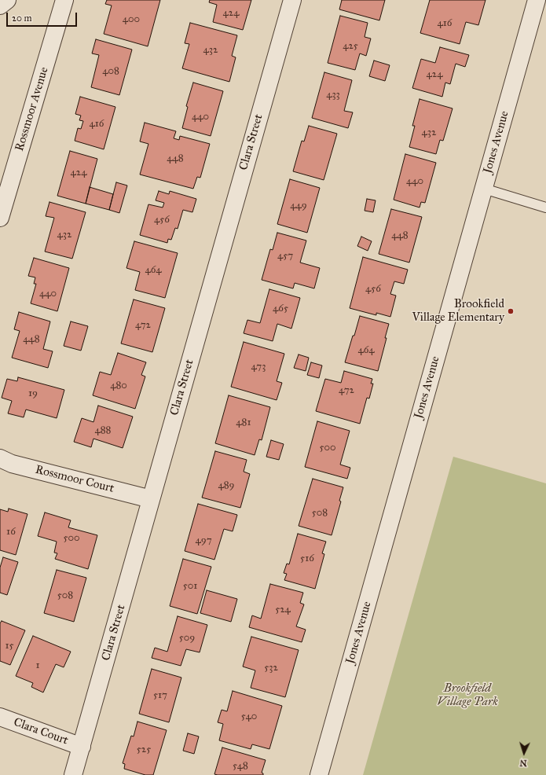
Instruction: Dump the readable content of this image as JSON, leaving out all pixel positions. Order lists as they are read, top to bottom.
{
  "streets": {
    "street": [
      "Rossmoor Avenue",
      "Clara Street",
      "Jones Avenue",
      "Rossmoor Court",
      "Clara Court"
    ]
  },
  "crossings": [
    ["Clara Street", "Rossmoor Court"],
    ["Clara Street", "Clara Court"]
  ],
  "parks": ["Brookfield Village Park"],
  "places": ["Brookfield Village Elementary"],
  "house_numbers": [
    "424",
    "400",
    "416",
    "425",
    "432",
    "408",
    "424",
    "433",
    "440",
    "416",
    "432",
    "448",
    "424",
    "440",
    "449",
    "456",
    "432",
    "448",
    "457",
    "464",
    "456",
    "440",
    "465",
    "472",
    "448",
    "464",
    "473",
    "480",
    "472",
    "19",
    "481",
    "488",
    "500",
    "489",
    "508",
    "16",
    "500",
    "497",
    "516",
    "501",
    "508",
    "524",
    "509",
    "15",
    "1",
    "532",
    "517",
    "540",
    "525",
    "548"
  ],
  "scale_bar": "20 m",
  "north": "bottom"
}
